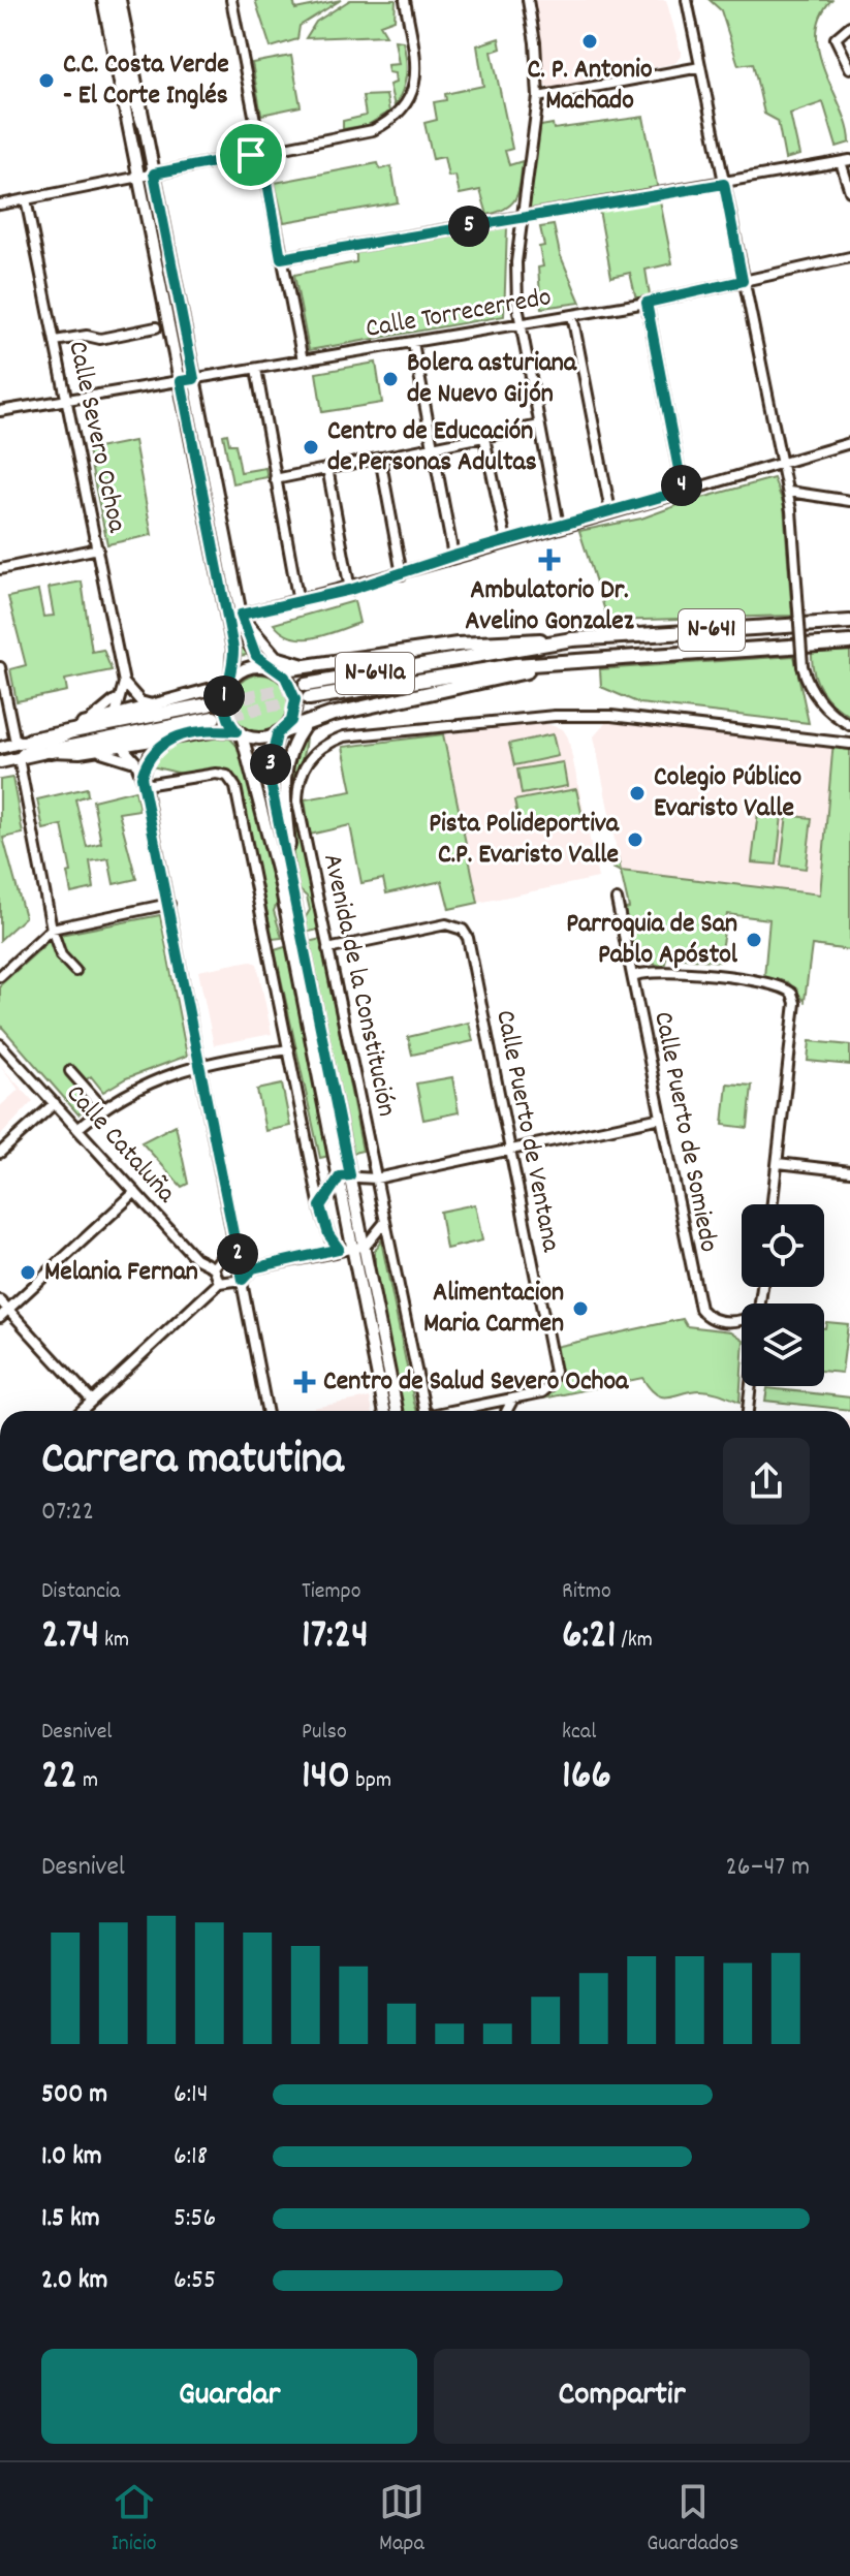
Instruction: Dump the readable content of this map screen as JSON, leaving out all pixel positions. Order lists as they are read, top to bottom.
{
  "streets": {
    "highway": ["N-641", "N-641a"],
    "main road": ["Avenida de la Constitución"],
    "street": [
      "Calle Torrecerredo",
      "Calle Severo Ochoa",
      "Calle Puerto de Ventana",
      "Calle Puerto de Somiedo",
      "Calle Cataluña"
    ]
  },
  "crossings": [
    ["Calle Torrecerredo", "Calle Severo Ochoa"],
    ["N-641", "N-641a"],
    ["Avenida de la Constitución", "Calle Puerto de Ventana"]
  ],
  "places": {
    "other": [
      "C. P. Antonio Machado",
      "C.C. Costa Verde - El Corte Inglés",
      "Bolera asturiana de Nuevo Gijón",
      "Centro de Educación de Personas Adultas",
      "Colegio Público Evaristo Valle",
      "Pista Polideportiva C.P. Evaristo Valle",
      "Parroquia de San Pablo Apóstol",
      "Melania Fernan",
      "Alimentacion Maria Carmen"
    ],
    "health": ["Ambulatorio Dr. Avelino Gonzalez", "Centro de Salud Severo Ochoa"]
  },
  "page": {
    "pins": [
      "5",
      "4",
      "1",
      "3",
      "2"
    ],
    "heading": ["Carrera matutina", "07:22"],
    "stats": [
      ["Distancia", "2.74 km"],
      ["Tiempo", "17:24"],
      ["Ritmo", "6:21 /km"],
      ["Desnivel", "22 m"],
      ["Pulso", "140 bpm"],
      ["kcal", "166"]
    ],
    "chart": ["Desnivel", "26–47 m"],
    "list": [
      {
        "name": "500 m",
        "note": "6:14"
      },
      {
        "name": "1.0 km",
        "note": "6:18"
      },
      {
        "name": "1.5 km",
        "note": "5:56"
      },
      {
        "name": "2.0 km",
        "note": "6:55"
      }
    ],
    "buttons": ["Guardar", "Compartir"],
    "tabs": ["Inicio", "Mapa", "Guardados"]
  }
}
